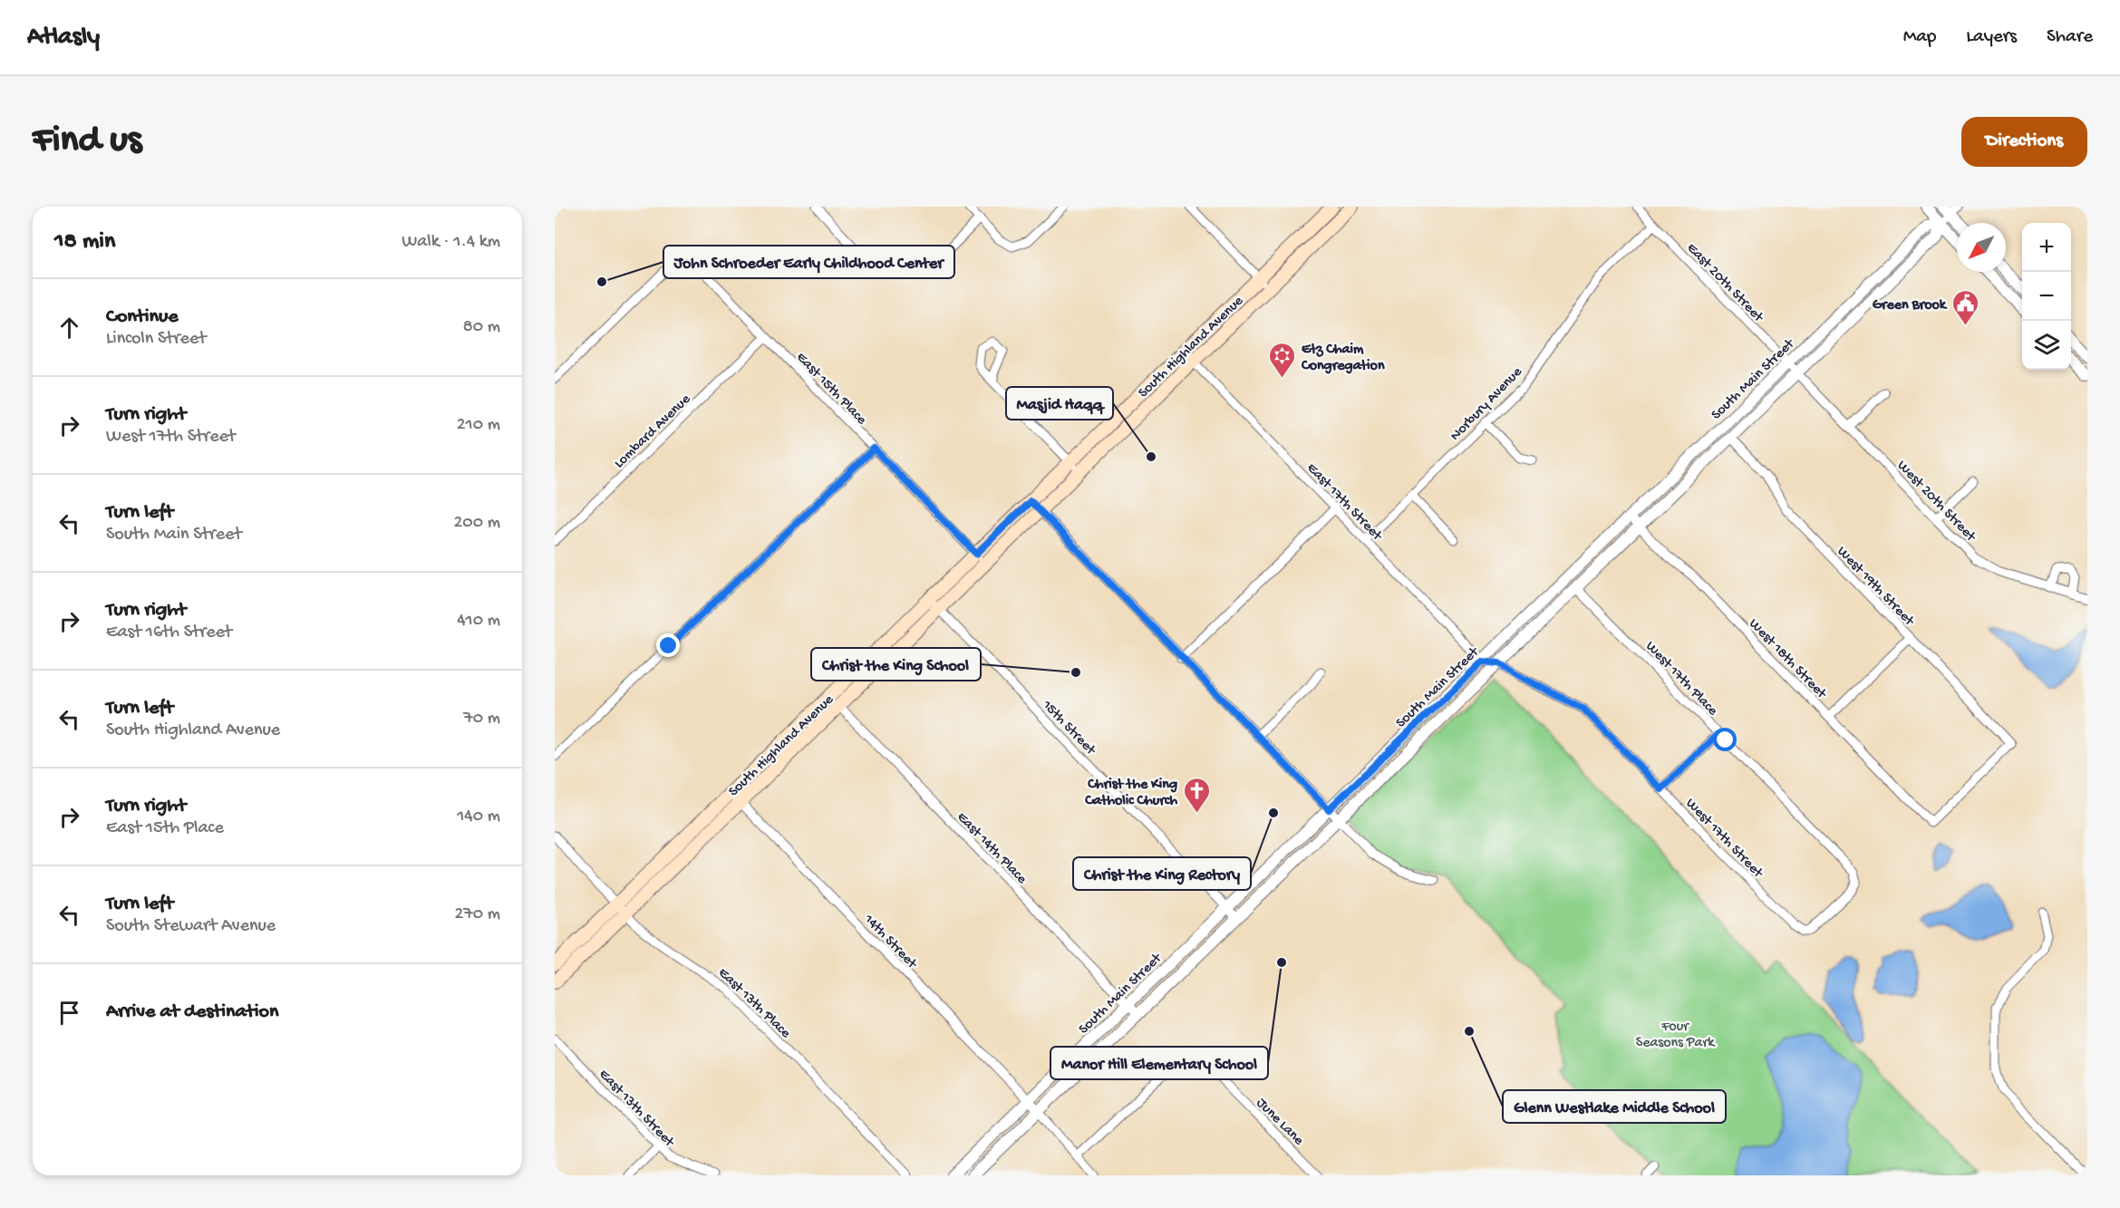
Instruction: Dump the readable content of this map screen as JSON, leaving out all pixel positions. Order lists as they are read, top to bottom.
{
  "streets": {
    "main road": ["South Highland Avenue"],
    "street": [
      "East 20th Street",
      "South Main Street",
      "East 15th Place",
      "Norbury Avenue",
      "Lombard Avenue",
      "West 20th Street",
      "East 17th Street",
      "West 19th Street",
      "West 18th Street",
      "West 17th Place",
      "15th Street",
      "West 17th Street",
      "East 14th Place",
      "14th Street",
      "East 13th Place",
      "East 13th Street",
      "June Lane"
    ]
  },
  "crossings": [
    ["East 20th Street", "South Main Street"],
    ["East 20th Street", "Norbury Avenue"],
    ["East 20th Street", "West 20th Street"],
    ["South Highland Avenue", "East 15th Place"],
    ["South Highland Avenue", "East 17th Street"],
    ["South Highland Avenue", "15th Street"],
    ["South Highland Avenue", "East 14th Place"],
    ["South Highland Avenue", "14th Street"],
    ["South Highland Avenue", "East 13th Place"],
    ["South Main Street", "West 20th Street"],
    ["South Main Street", "East 17th Street"],
    ["South Main Street", "West 19th Street"],
    ["South Main Street", "West 18th Street"],
    ["South Main Street", "West 17th Place"],
    ["South Main Street", "15th Street"],
    ["South Main Street", "West 17th Street"],
    ["South Main Street", "East 14th Place"],
    ["South Main Street", "14th Street"],
    ["East 15th Place", "Lombard Avenue"],
    ["Norbury Avenue", "East 17th Street"],
    ["East 17th Street", "West 17th Street"],
    ["West 19th Street", "West 18th Street"],
    ["West 17th Place", "West 17th Street"],
    ["14th Street", "June Lane"]
  ],
  "parks": ["Four Seasons Park"],
  "places": {
    "other": [
      "John Schroeder Early Childhood Center",
      "Masjid Haqq",
      "Christ the King School",
      "Christ the King Rectory",
      "Manor Hill Elementary School",
      "Glenn Westlake Middle School"
    ],
    "public building": ["Green Brook"],
    "synagogue": ["Etz Chaim Congregation"],
    "church": ["Christ the King Catholic Church"]
  },
  "north": "bottom left",
  "page": {
    "header": "Atlasly",
    "nav": ["Map", "Layers", "Share"],
    "buttons": "Directions",
    "title": "Find us",
    "heading": ["18 min", "Walk · 1.4 km"],
    "map_buttons": ["+", "−"],
    "list": [
      ["Continue", "Lincoln Street", "80 m"],
      ["Turn right", "West 17th Street", "210 m"],
      ["Turn left", "South Main Street", "200 m"],
      ["Turn right", "East 16th Street", "410 m"],
      ["Turn left", "South Highland Avenue", "70 m"],
      ["Turn right", "East 15th Place", "140 m"],
      ["Turn left", "South Stewart Avenue", "270 m"],
      "Arrive at destination"
    ]
  }
}
